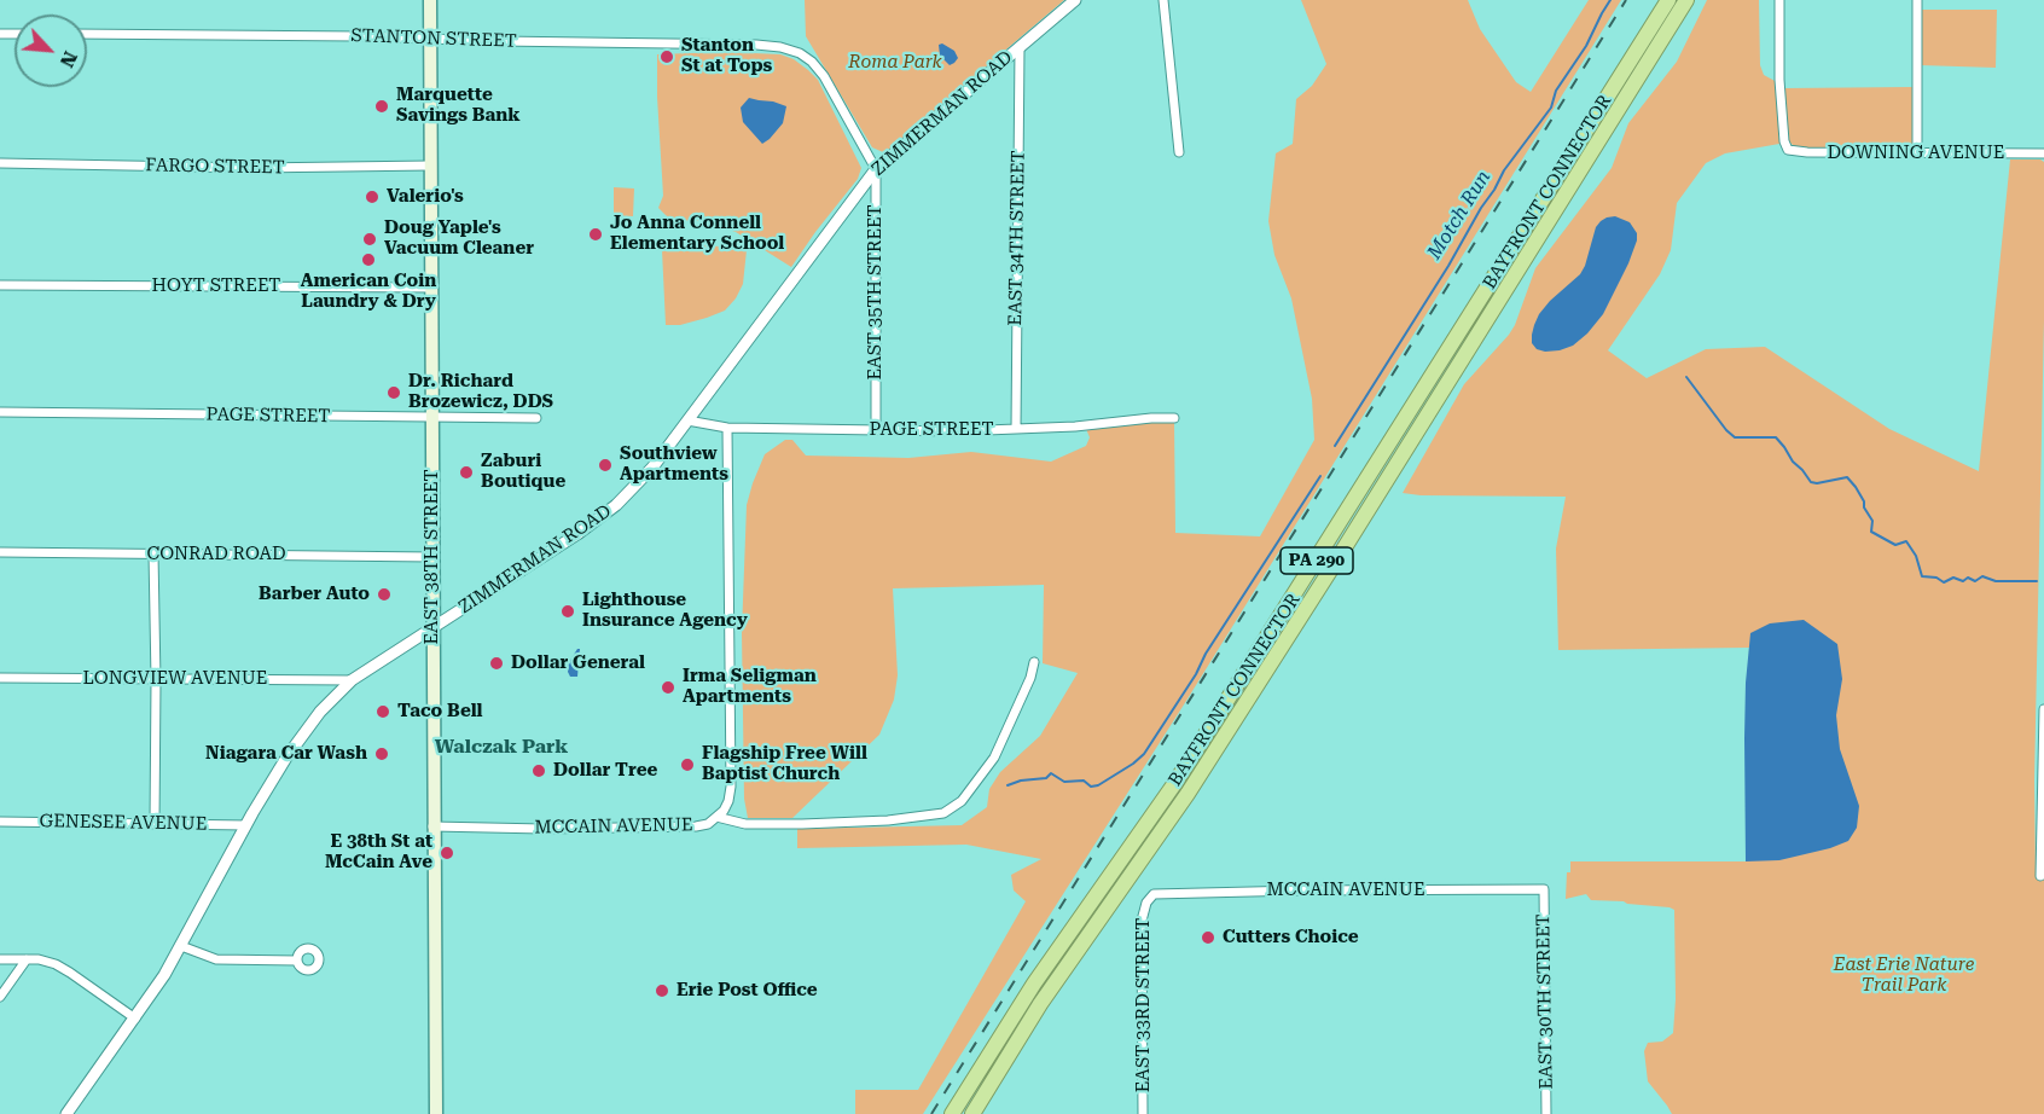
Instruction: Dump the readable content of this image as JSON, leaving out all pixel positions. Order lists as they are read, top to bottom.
{
  "streets": {
    "highway": ["BAYFRONT CONNECTOR", "PA 290"],
    "main road": ["EAST 38TH STREET"],
    "street": [
      "STANTON STREET",
      "ZIMMERMAN ROAD",
      "DOWNING AVENUE",
      "FARGO STREET",
      "EAST 34TH STREET",
      "HOYT STREET",
      "EAST 35TH STREET",
      "PAGE STREET",
      "CONRAD ROAD",
      "LONGVIEW AVENUE",
      "GENESEE AVENUE",
      "MCCAIN AVENUE",
      "EAST 30TH STREET",
      "EAST 33RD STREET"
    ]
  },
  "crossings": [
    ["STANTON STREET", "EAST 35TH STREET"],
    ["STANTON STREET", "EAST 38TH STREET"],
    ["ZIMMERMAN ROAD", "EAST 34TH STREET"],
    ["ZIMMERMAN ROAD", "EAST 35TH STREET"],
    ["ZIMMERMAN ROAD", "PAGE STREET"],
    ["ZIMMERMAN ROAD", "EAST 38TH STREET"],
    ["ZIMMERMAN ROAD", "LONGVIEW AVENUE"],
    ["ZIMMERMAN ROAD", "GENESEE AVENUE"],
    ["FARGO STREET", "EAST 38TH STREET"],
    ["EAST 34TH STREET", "PAGE STREET"],
    ["HOYT STREET", "EAST 38TH STREET"],
    ["EAST 35TH STREET", "PAGE STREET"],
    ["PAGE STREET", "EAST 38TH STREET"],
    ["CONRAD ROAD", "EAST 38TH STREET"],
    ["EAST 38TH STREET", "MCCAIN AVENUE"],
    ["MCCAIN AVENUE", "EAST 30TH STREET"],
    ["MCCAIN AVENUE", "EAST 33RD STREET"]
  ],
  "districts": ["Walczak Park"],
  "water": ["Motch Run"],
  "parks": ["Roma Park", "East Erie Nature Trail Park"],
  "places": [
    "Stanton St at Tops",
    "Marquette Savings Bank",
    "Valerio's",
    "Jo Anna Connell Elementary School",
    "Doug Yaple's Vacuum Cleaner",
    "American Coin Laundry & Dry",
    "Dr. Richard Brozewicz, DDS",
    "Southview Apartments",
    "Zaburi Boutique",
    "Barber Auto",
    "Lighthouse Insurance Agency",
    "Dollar General",
    "Irma Seligman Apartments",
    "Taco Bell",
    "Niagara Car Wash",
    "Flagship Free Will Baptist Church",
    "Dollar Tree",
    "E 38th St at McCain Ave",
    "Cutters Choice",
    "Erie Post Office"
  ],
  "north": "bottom right"
}
